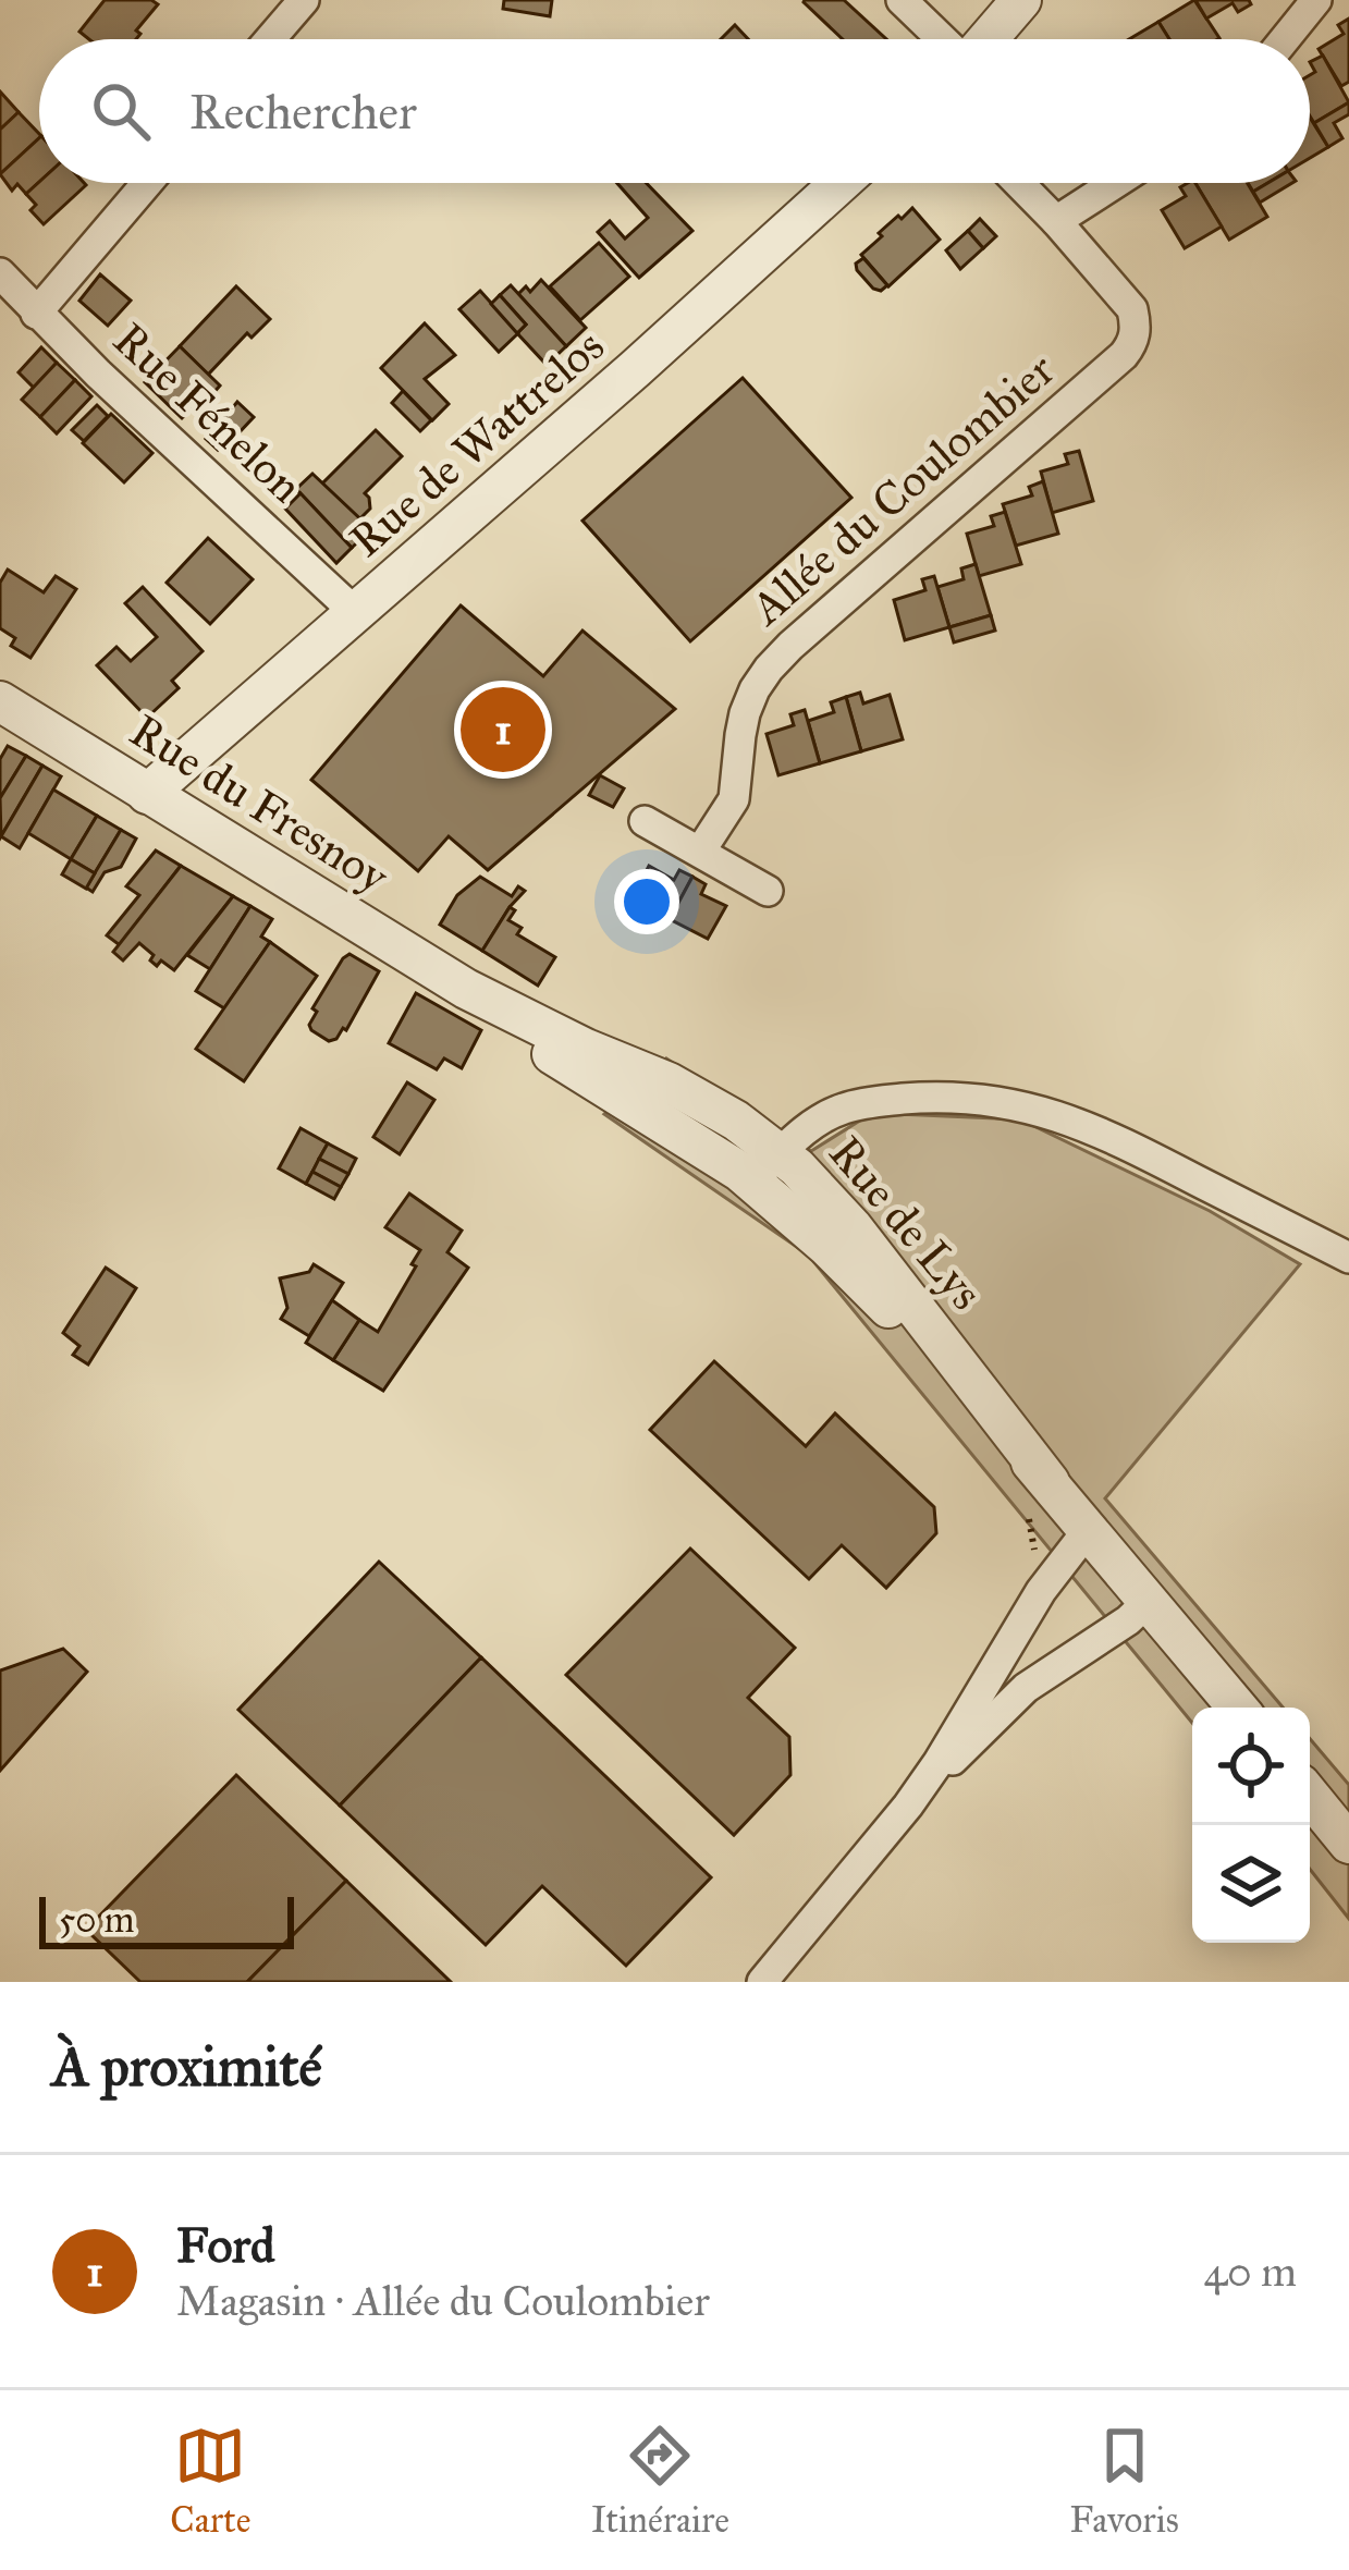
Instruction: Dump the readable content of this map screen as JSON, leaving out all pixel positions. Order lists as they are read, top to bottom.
{
  "streets": {
    "street": [
      "Rue Fénelon",
      "Rue de Wattrelos",
      "Allée du Coulombier",
      "Rue du Fresnoy",
      "Rue de Lys"
    ]
  },
  "crossings": [
    ["Rue Fénelon", "Rue de Wattrelos"],
    ["Rue de Wattrelos", "Rue du Fresnoy"],
    ["Rue du Fresnoy", "Rue de Lys"]
  ],
  "scale_bar": "50 m",
  "page": {
    "search": "Rechercher",
    "pins": "1",
    "scale": "50 m",
    "heading": "À proximité",
    "list": [
      {
        "mark": "1",
        "name": "Ford",
        "note": "Magasin · Allée du Coulombier",
        "value": "40 m"
      }
    ],
    "nav": ["Carte", "Itinéraire", "Favoris"]
  }
}
